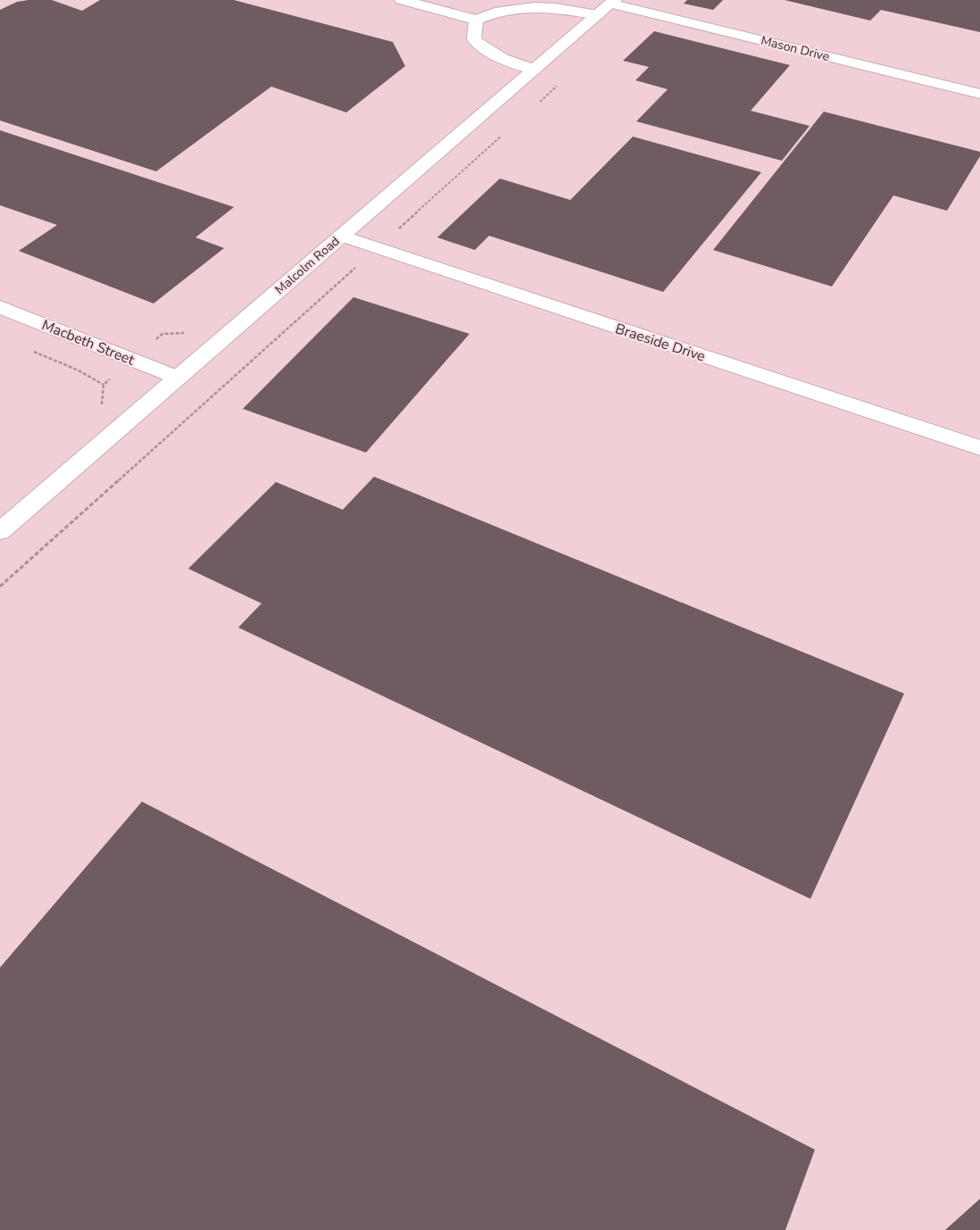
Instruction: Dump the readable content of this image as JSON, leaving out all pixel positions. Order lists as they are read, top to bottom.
{
  "streets": {
    "street": [
      "Mason Drive",
      "Malcolm Road",
      "Macbeth Street",
      "Braeside Drive"
    ]
  },
  "crossings": [
    ["Mason Drive", "Malcolm Road"],
    ["Malcolm Road", "Macbeth Street"],
    ["Malcolm Road", "Braeside Drive"]
  ]
}
